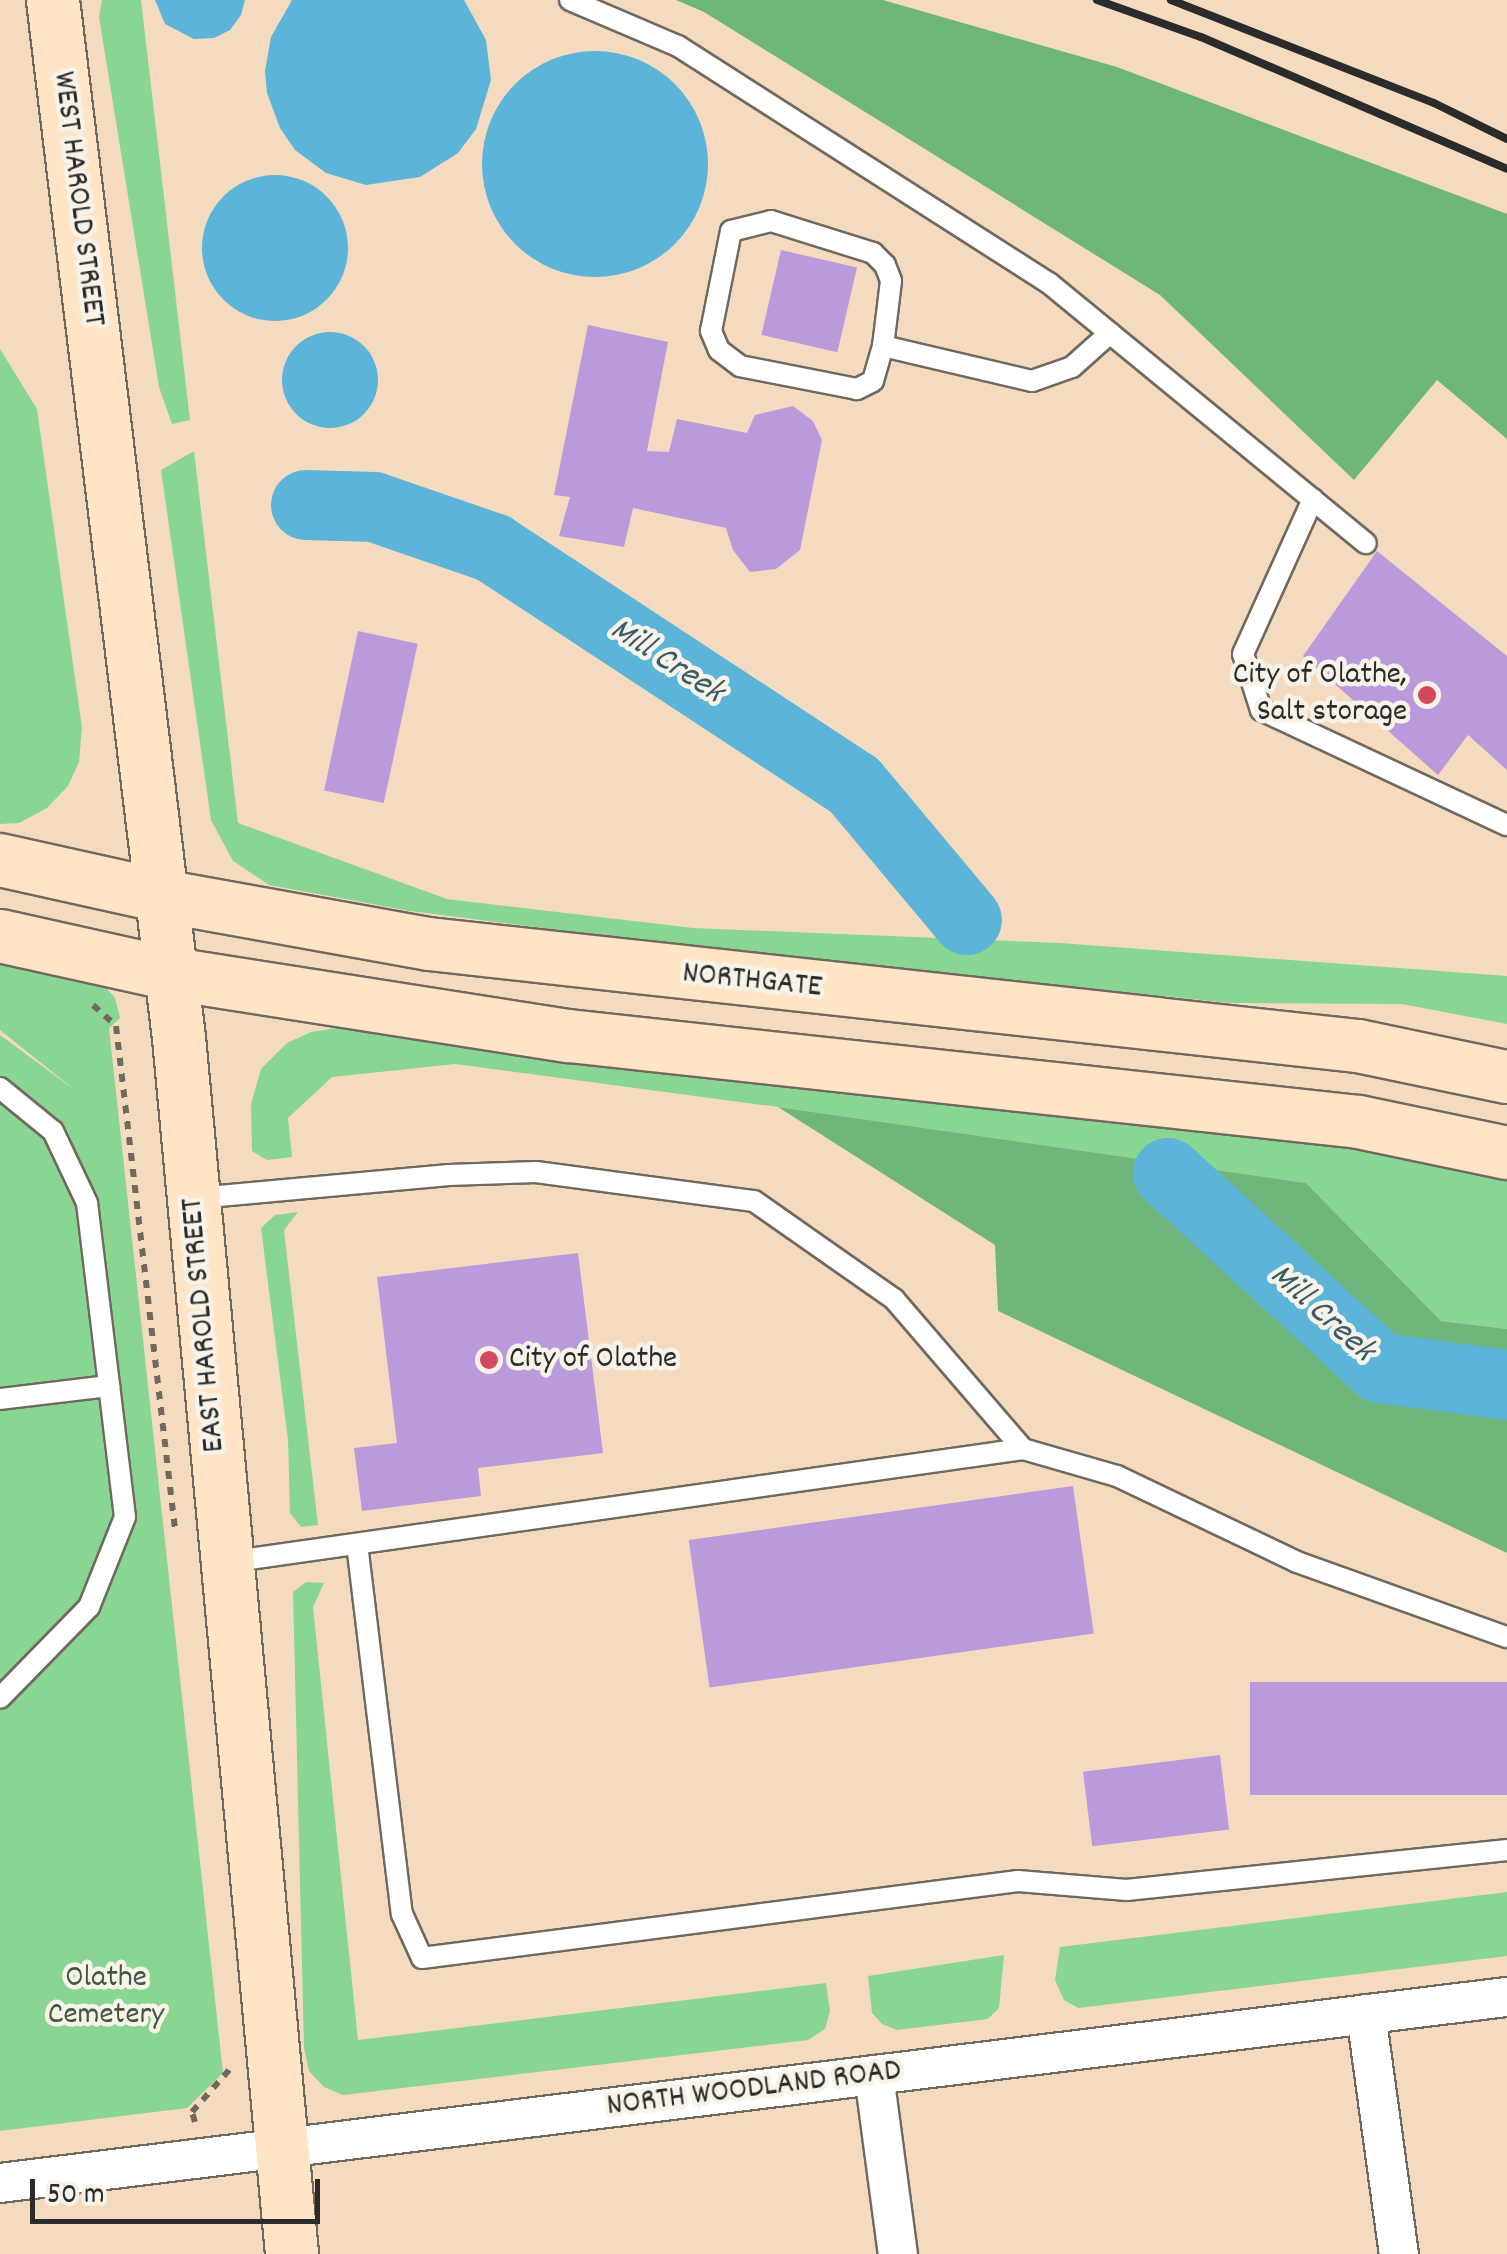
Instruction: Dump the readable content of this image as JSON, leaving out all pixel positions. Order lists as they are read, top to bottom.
{
  "streets": {
    "main road": ["WEST HAROLD STREET", "NORTHGATE", "EAST HAROLD STREET"],
    "street": ["NORTH WOODLAND ROAD"]
  },
  "crossings": [
    ["WEST HAROLD STREET", "EAST HAROLD STREET"],
    ["NORTHGATE", "EAST HAROLD STREET"],
    ["EAST HAROLD STREET", "NORTH WOODLAND ROAD"]
  ],
  "water": ["Mill Creek"],
  "parks": ["Olathe Cemetery"],
  "places": ["City of Olathe, Salt storage", "City of Olathe"],
  "scale_bar": "50 m"
}
